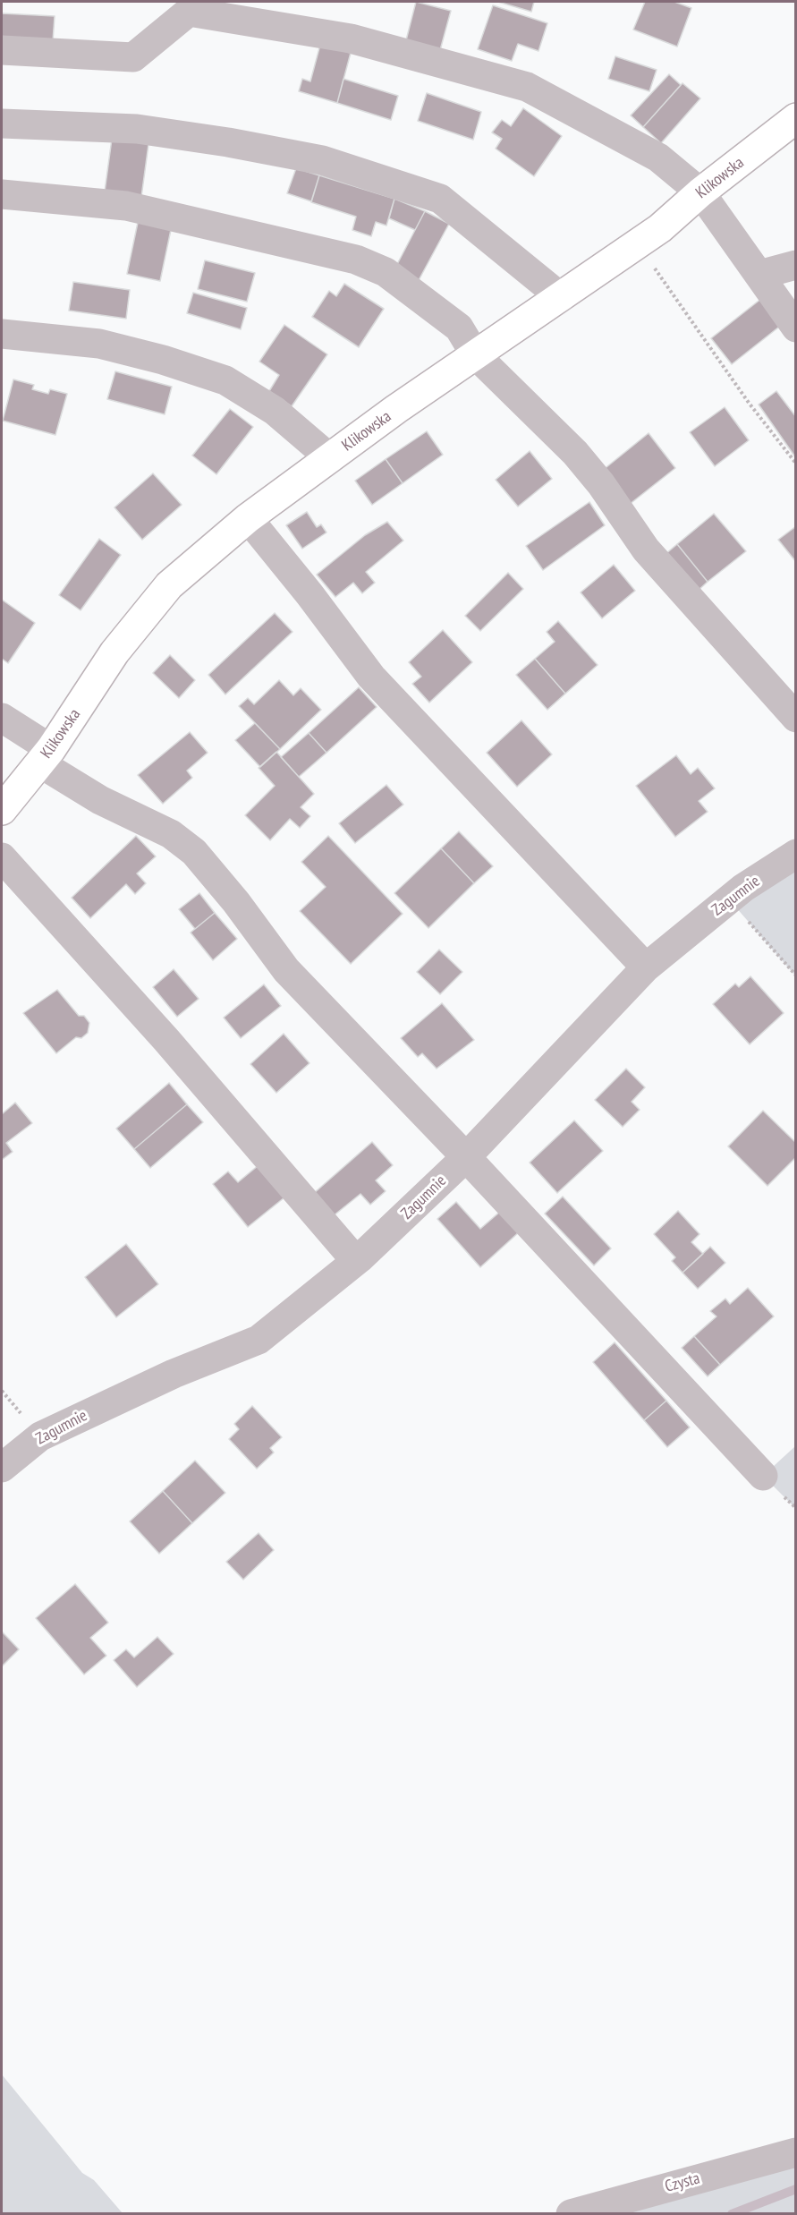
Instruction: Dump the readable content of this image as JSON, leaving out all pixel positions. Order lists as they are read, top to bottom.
{
  "streets": {
    "street": ["Klikowska", "Zagumnie", "Czysta"]
  }
}
